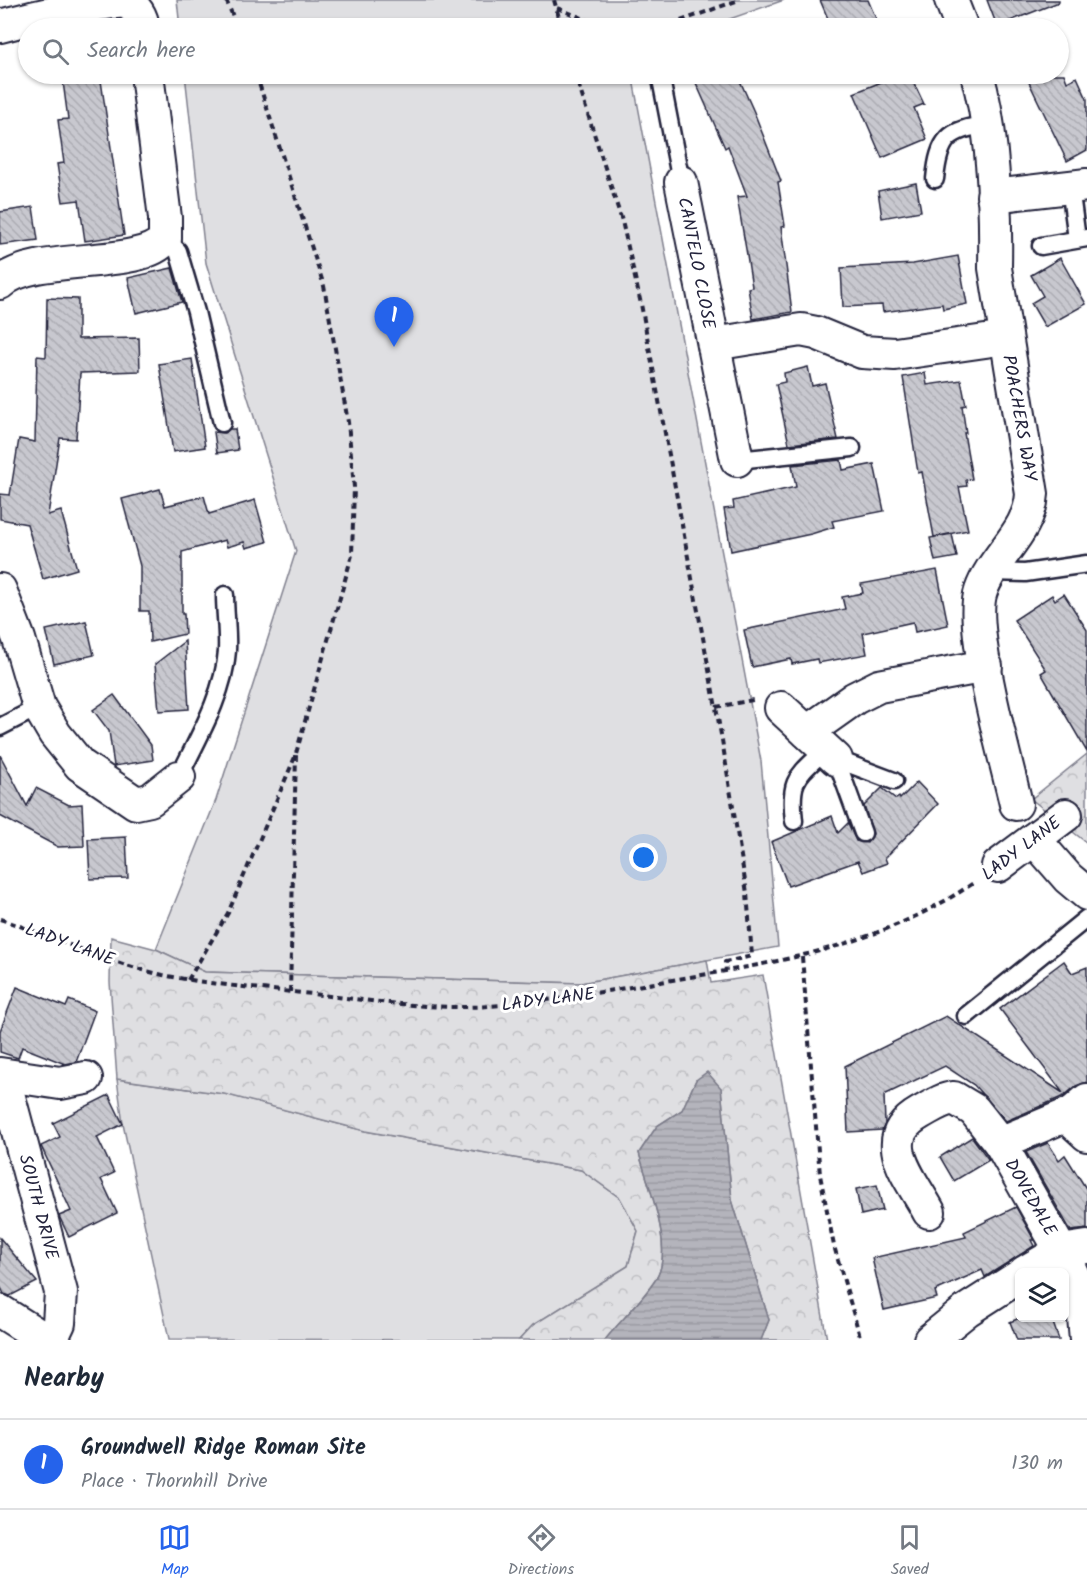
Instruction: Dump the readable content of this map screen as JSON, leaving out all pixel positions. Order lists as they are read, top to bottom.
{
  "streets": {
    "street": [
      "CANTELO CLOSE",
      "POACHERS WAY",
      "LADY LANE",
      "DOVEDALE",
      "SOUTH DRIVE"
    ]
  },
  "crossings": [
    ["CANTELO CLOSE", "POACHERS WAY"]
  ],
  "page": {
    "search": "Search here",
    "pins": "1",
    "heading": "Nearby",
    "list": [
      {
        "mark": "1",
        "name": "Groundwell Ridge Roman Site",
        "note": "Place · Thornhill Drive",
        "value": "130 m"
      }
    ],
    "nav": ["Map", "Directions", "Saved"]
  }
}
